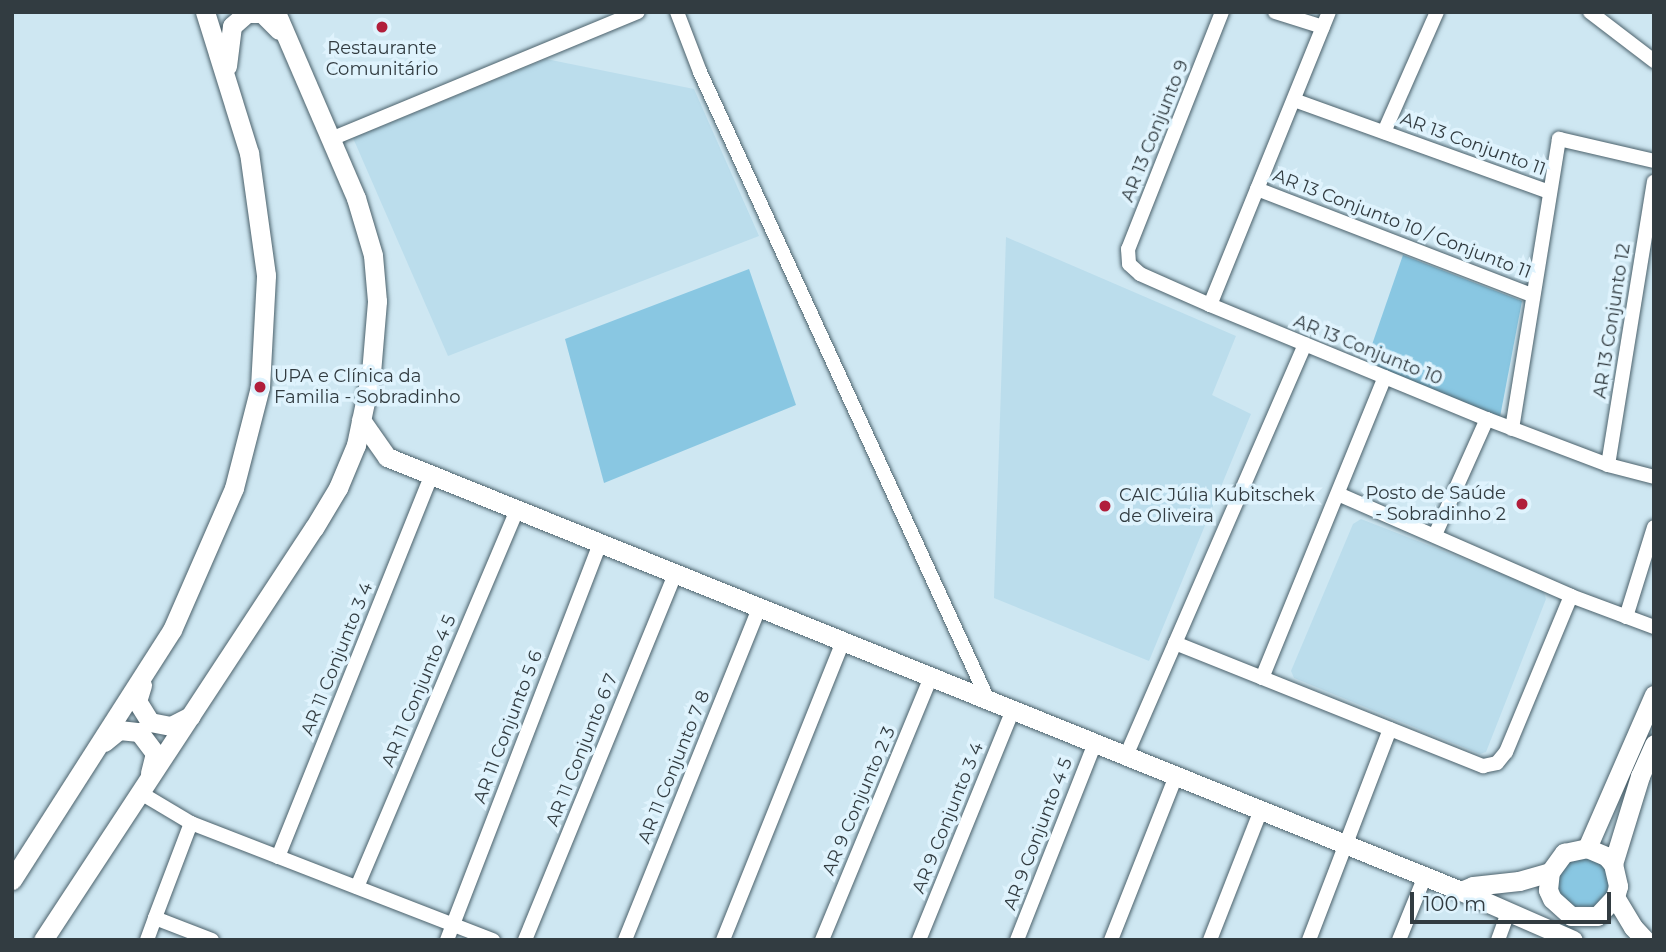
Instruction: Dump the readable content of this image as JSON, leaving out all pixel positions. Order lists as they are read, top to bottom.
{
  "streets": {
    "street": [
      "AR 13 Conjunto 9",
      "AR 13 Conjunto 11",
      "AR 13 Conjunto 10 / Conjunto 11",
      "AR 13 Conjunto 12",
      "AR 13 Conjunto 10",
      "AR 11 Conjunto 3 4",
      "AR 11 Conjunto 4 5",
      "AR 11 Conjunto 5 6",
      "AR 11 Conjunto 6 7",
      "AR 11 Conjunto 7 8",
      "AR 9 Conjunto 2 3",
      "AR 9 Conjunto 3 4",
      "AR 9 Conjunto 4 5"
    ]
  },
  "crossings": [
    ["AR 13 Conjunto 9", "AR 13 Conjunto 10"],
    ["AR 13 Conjunto 12", "AR 13 Conjunto 10"]
  ],
  "places": [
    "Restaurante Comunitário",
    "UPA e Clínica da Familia - Sobradinho",
    "Posto de Saúde - Sobradinho 2",
    "CAIC Júlia Kubitschek de Oliveira"
  ],
  "scale_bar": "100 m"
}
